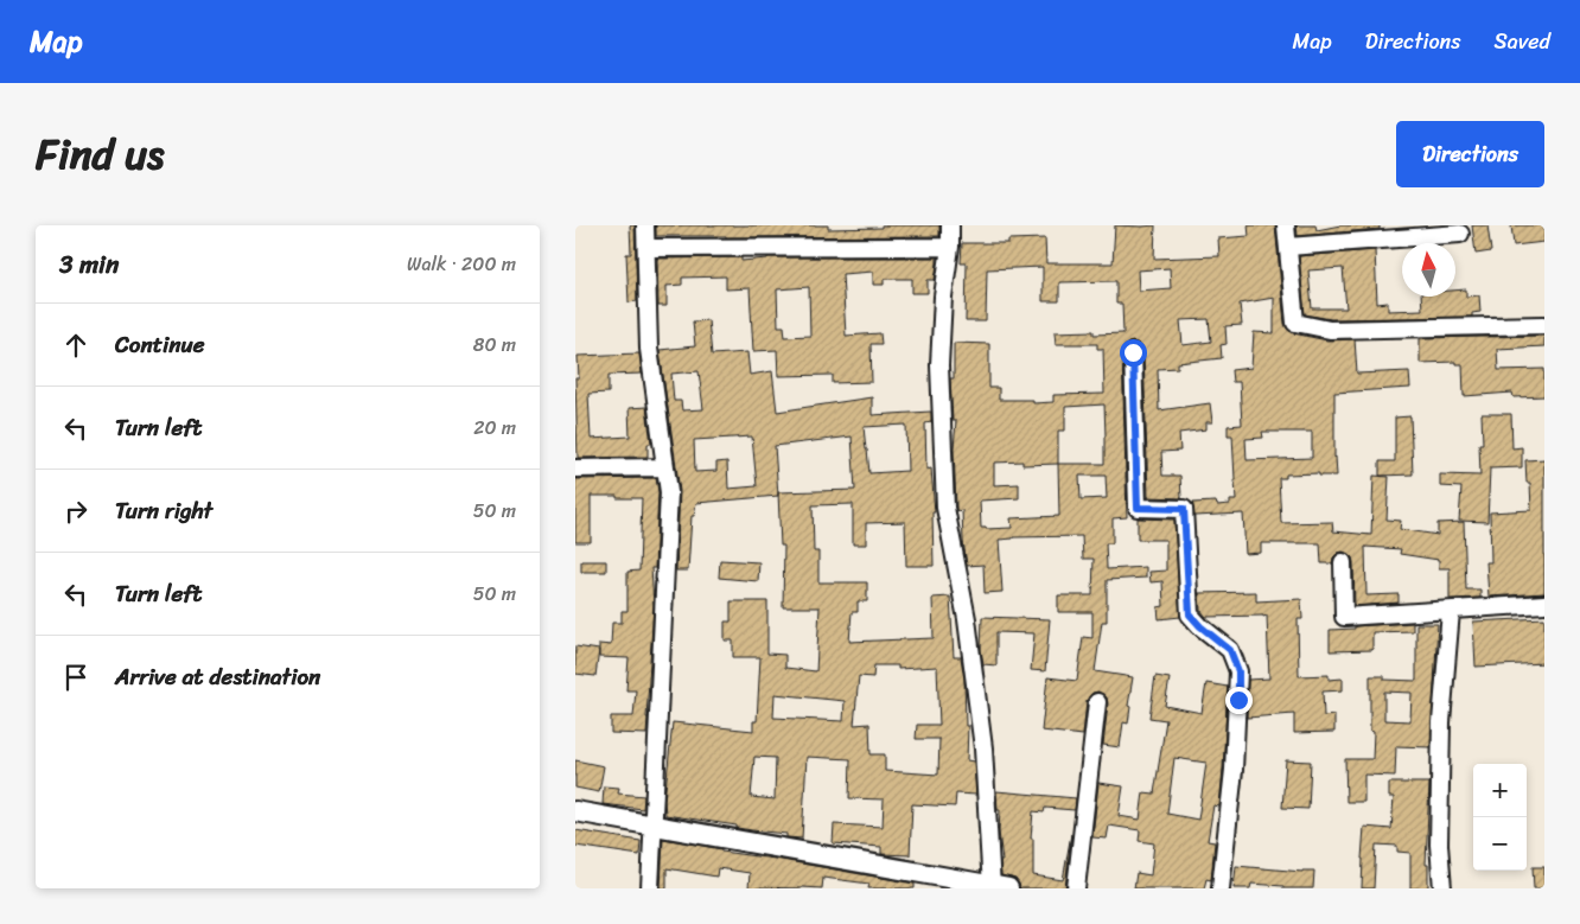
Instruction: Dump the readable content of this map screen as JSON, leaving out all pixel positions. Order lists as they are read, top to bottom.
{
  "north": "top",
  "page": {
    "header": "Map",
    "nav": ["Map", "Directions", "Saved"],
    "title": "Find us",
    "buttons": "Directions",
    "heading": ["3 min", "Walk · 200 m"],
    "list": [
      ["Continue", "80 m"],
      ["Turn left", "20 m"],
      ["Turn right", "50 m"],
      ["Turn left", "50 m"],
      "Arrive at destination"
    ],
    "map_buttons": ["+", "−"]
  }
}
